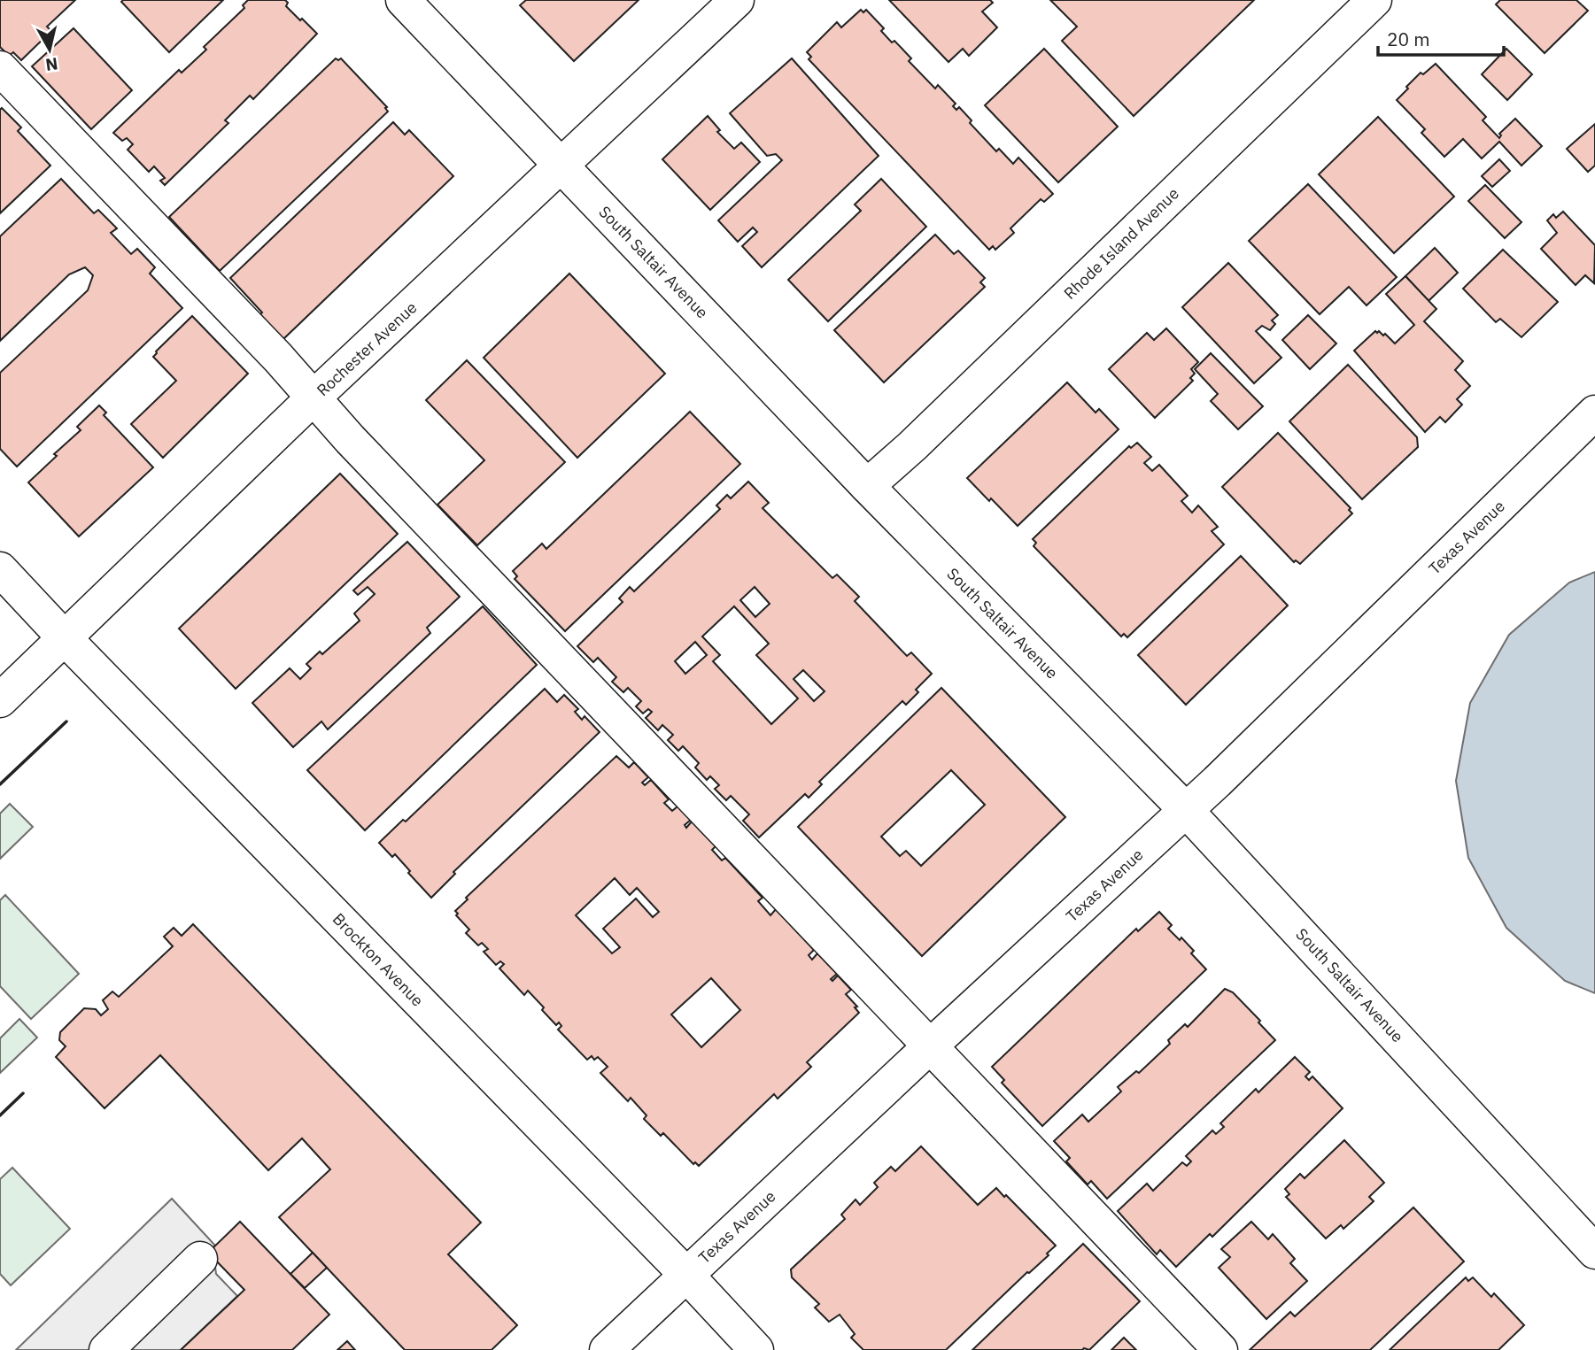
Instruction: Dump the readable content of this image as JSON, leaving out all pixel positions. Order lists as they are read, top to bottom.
{
  "streets": {
    "street": [
      "Rhode Island Avenue",
      "South Saltair Avenue",
      "Rochester Avenue",
      "Texas Avenue",
      "Brockton Avenue"
    ]
  },
  "crossings": [
    ["Rhode Island Avenue", "South Saltair Avenue"],
    ["South Saltair Avenue", "Rochester Avenue"],
    ["South Saltair Avenue", "Texas Avenue"],
    ["Rochester Avenue", "Brockton Avenue"],
    ["Texas Avenue", "Brockton Avenue"]
  ],
  "scale_bar": "20 m",
  "north": "bottom"
}
